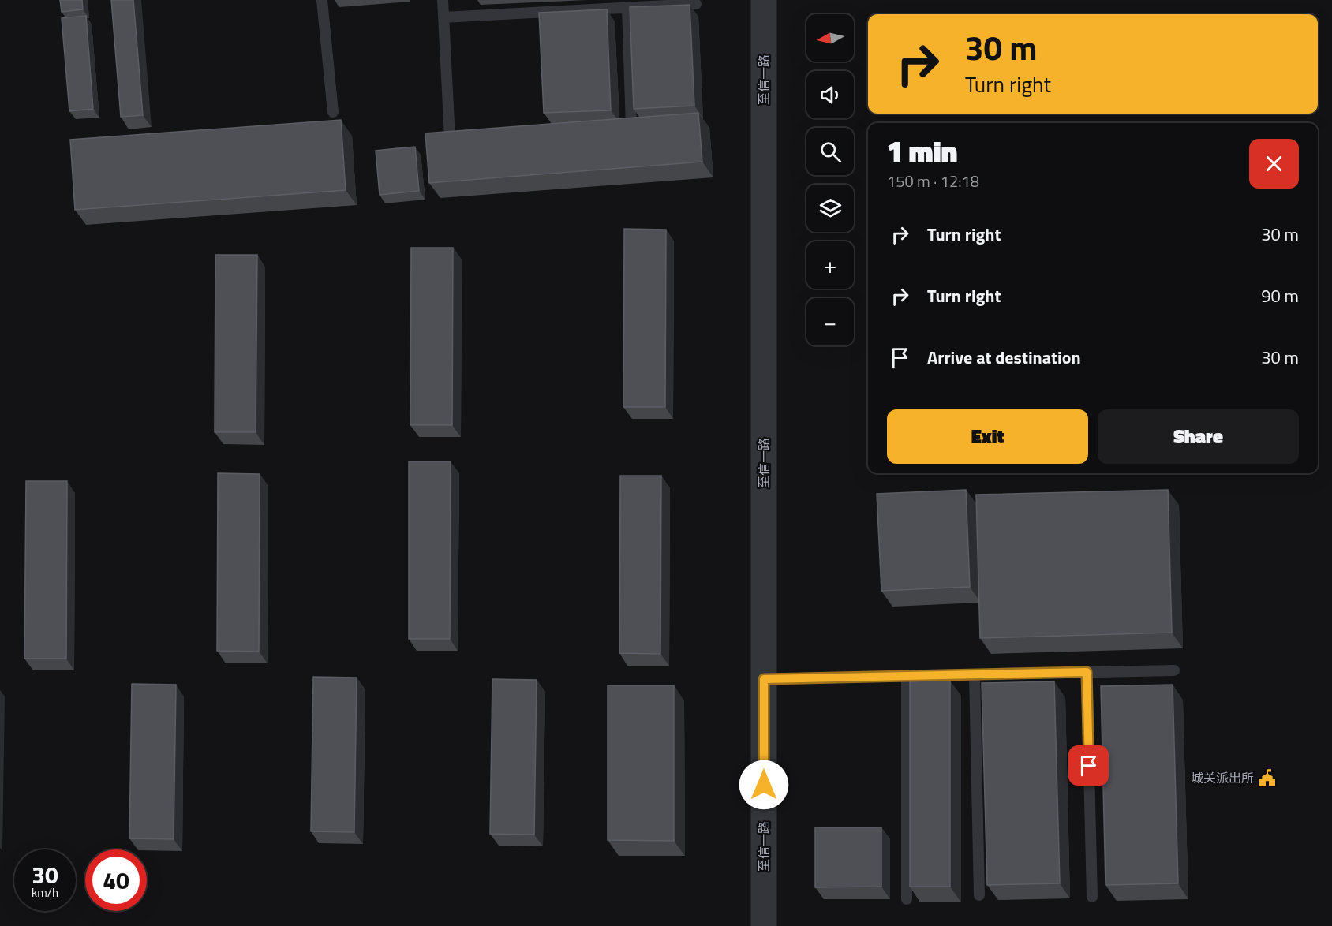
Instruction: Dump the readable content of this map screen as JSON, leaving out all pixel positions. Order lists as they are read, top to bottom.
{
  "streets": {
    "street": ["至信一路"]
  },
  "places": {
    "public building": ["城关派出所"]
  },
  "north": "left",
  "page": {
    "map_buttons": ["+", "−"],
    "turn": ["30 m", "Turn right"],
    "heading": ["1 min", "150 m · 12:18"],
    "list": [
      {
        "name": "Turn right",
        "value": "30 m"
      },
      {
        "name": "Turn right",
        "value": "90 m"
      },
      {
        "name": "Arrive at destination",
        "value": "30 m"
      }
    ],
    "buttons": ["Exit", "Share"],
    "speed": "30 km/h",
    "limit": "40"
  }
}
